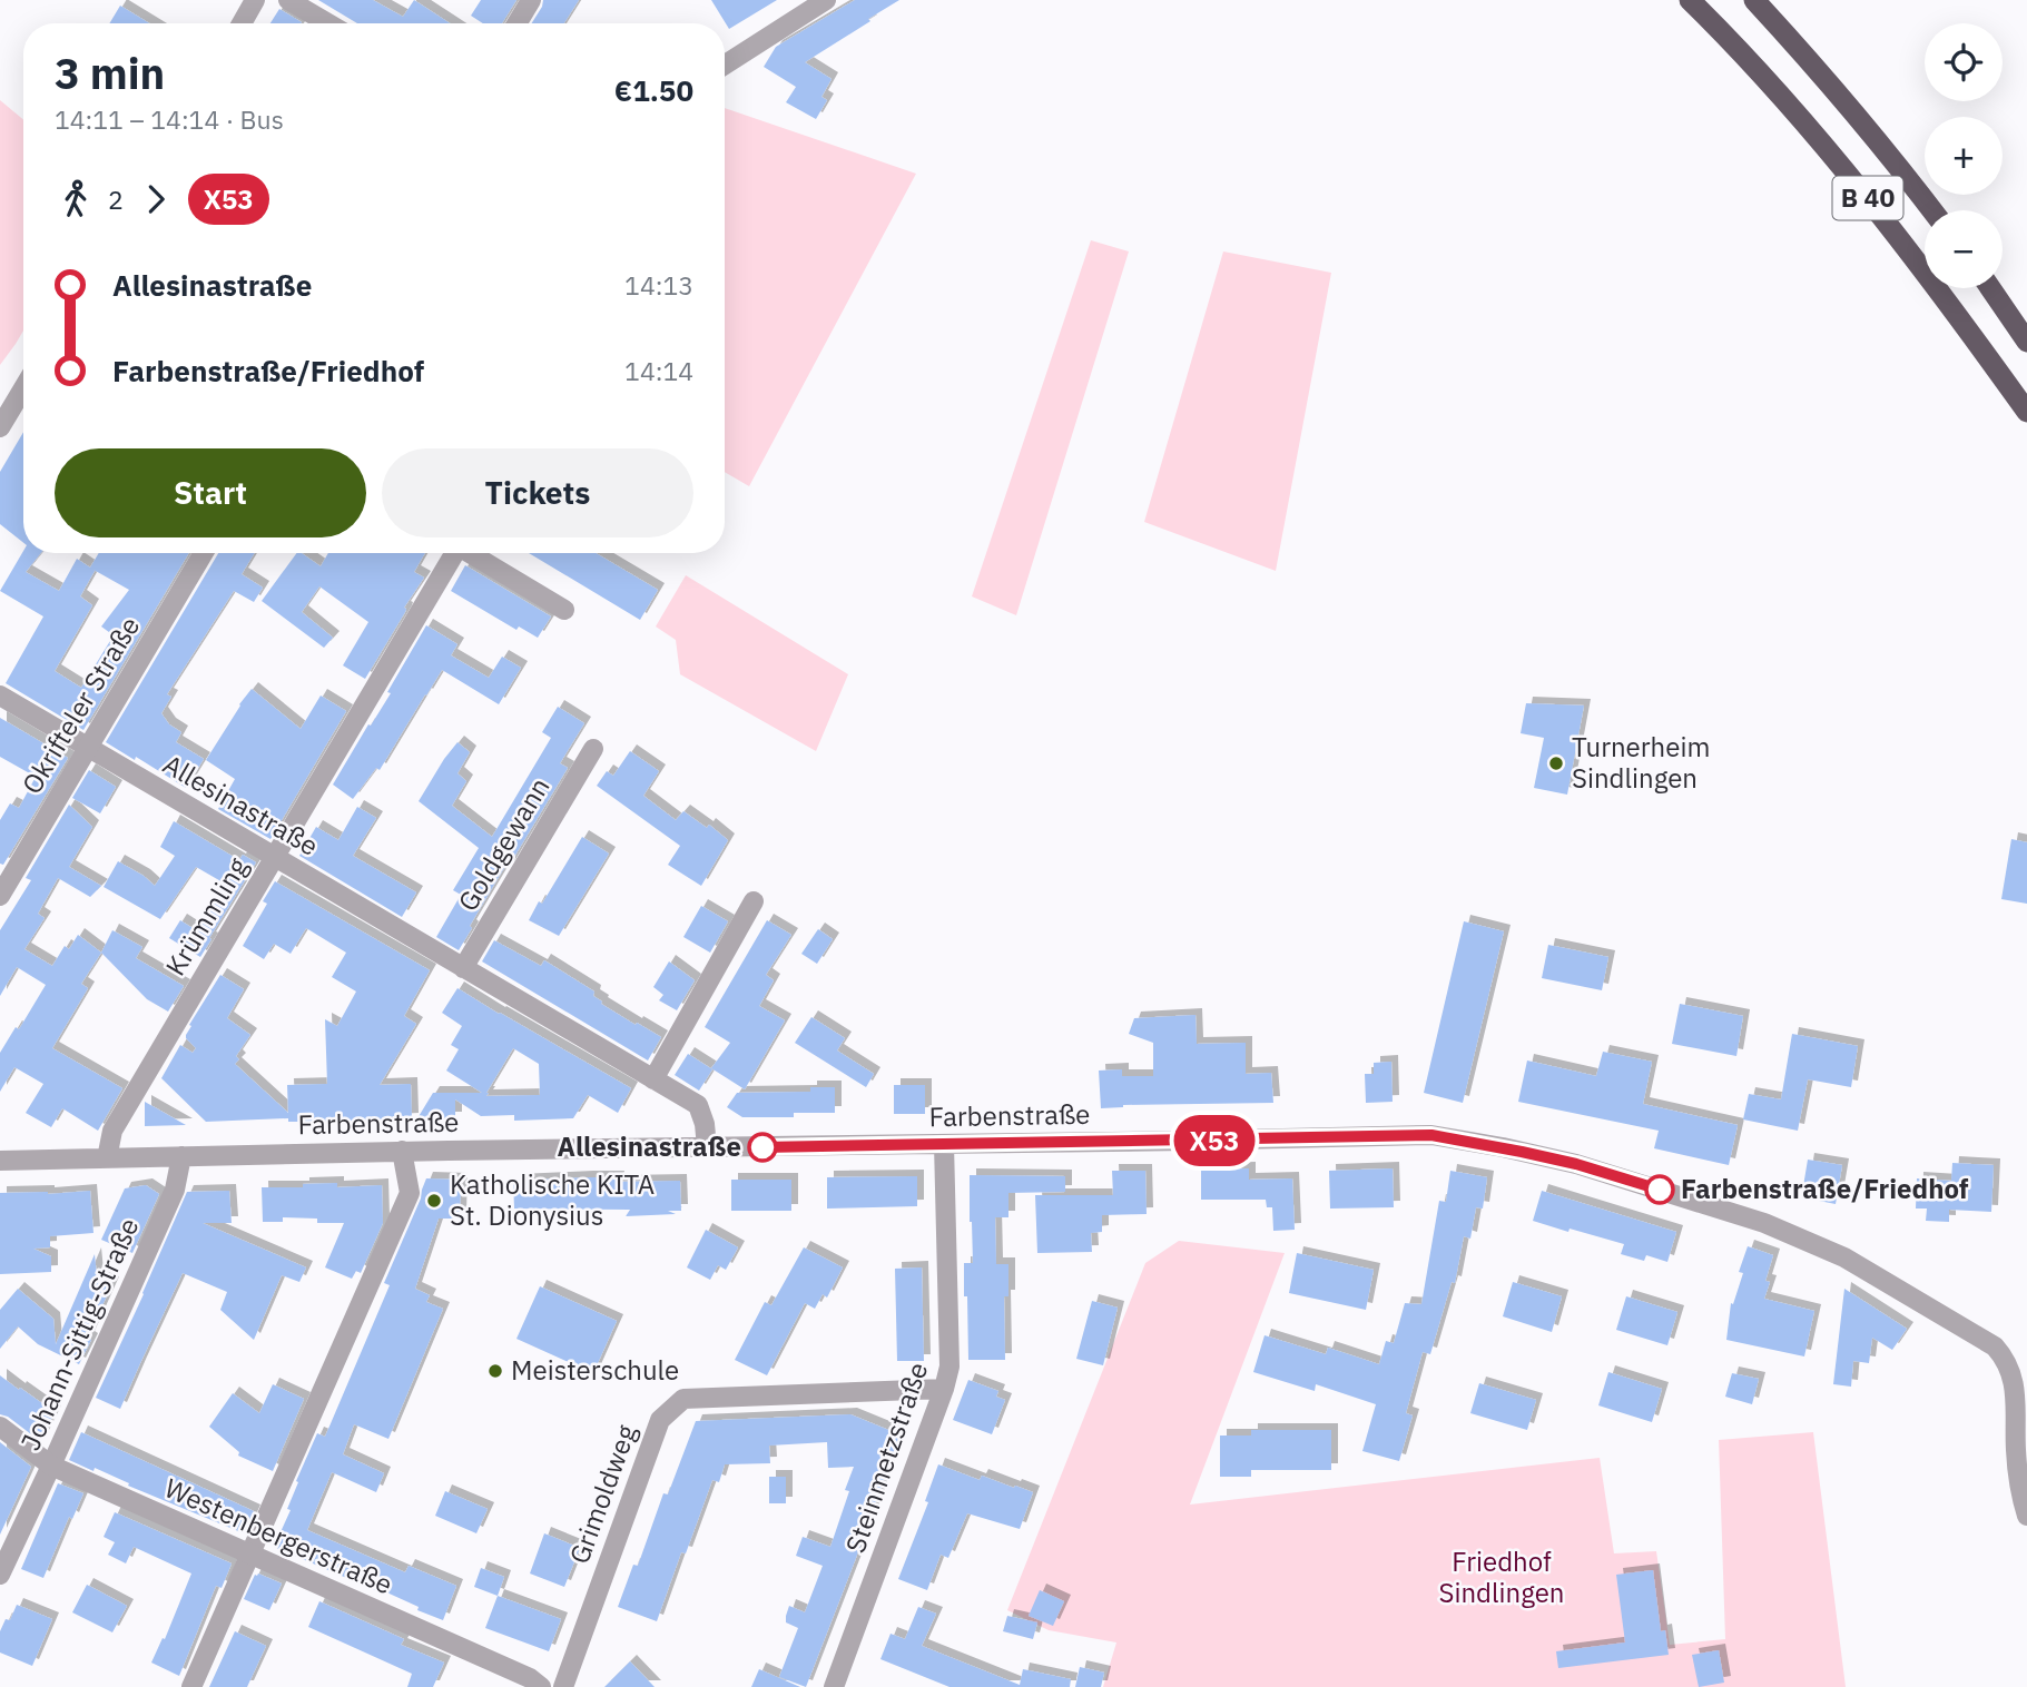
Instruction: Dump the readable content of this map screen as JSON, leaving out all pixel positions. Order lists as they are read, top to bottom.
{
  "streets": {
    "highway": ["B 40"],
    "street": [
      "Okrifteler Straße",
      "Allesinastraße",
      "Goldgewann",
      "Krümmling",
      "Farbenstraße",
      "Johann-Sittig-Straße",
      "Steinmetzstraße",
      "Grimoldweg",
      "Westenbergerstraße"
    ]
  },
  "crossings": [
    ["Okrifteler Straße", "Allesinastraße"],
    ["Allesinastraße", "Goldgewann"],
    ["Allesinastraße", "Krümmling"],
    ["Allesinastraße", "Farbenstraße"],
    ["Krümmling", "Farbenstraße"],
    ["Farbenstraße", "Johann-Sittig-Straße"],
    ["Farbenstraße", "Steinmetzstraße"],
    ["Johann-Sittig-Straße", "Westenbergerstraße"],
    ["Steinmetzstraße", "Grimoldweg"]
  ],
  "parks": ["Friedhof Sindlingen"],
  "places": [
    "Turnerheim Sindlingen",
    "Allesinastraße",
    "Farbenstraße/Friedhof",
    "Katholische KITA St. Dionysius",
    "Meisterschule"
  ],
  "lines": ["bus line X53"],
  "page": {
    "on_map": "X53",
    "map_buttons": ["+", "−"],
    "heading": ["3 min", "14:11 – 14:14 · Bus", "€1.50"],
    "legs": ["2", "X53"],
    "list": [
      {
        "name": "Allesinastraße",
        "value": "14:13"
      },
      {
        "name": "Farbenstraße/Friedhof",
        "value": "14:14"
      }
    ],
    "buttons": ["Start", "Tickets"]
  }
}
